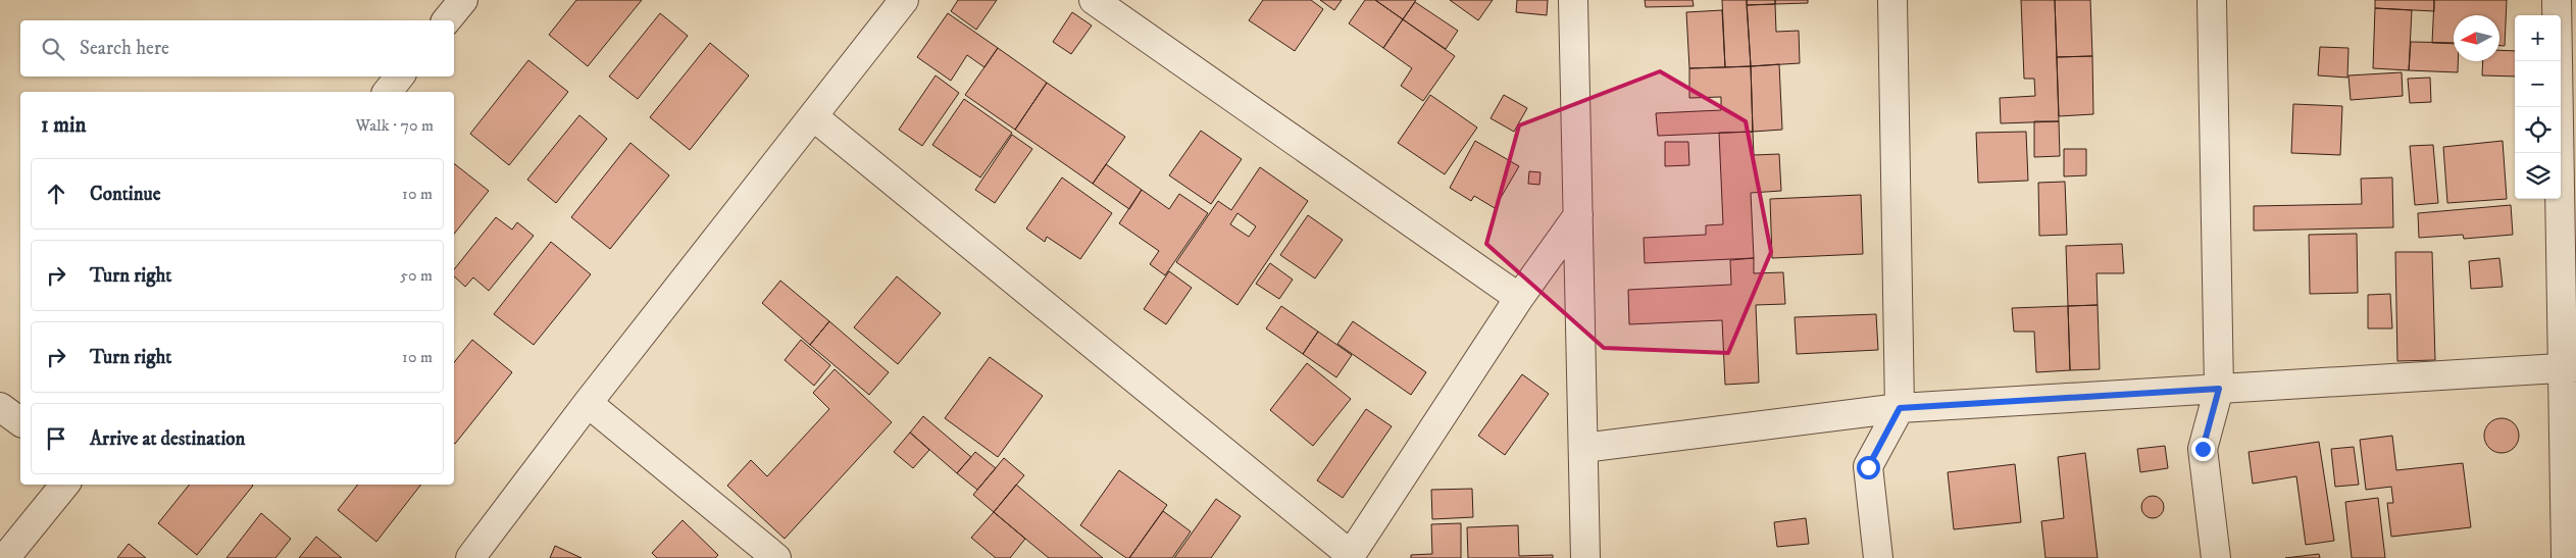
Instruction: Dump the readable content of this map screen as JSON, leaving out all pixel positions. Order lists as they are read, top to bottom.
{
  "north": "left",
  "page": {
    "map_buttons": ["+", "−"],
    "search": "Search here",
    "heading": ["1 min", "Walk · 70 m"],
    "list": [
      ["Continue", "10 m"],
      ["Turn right", "50 m"],
      ["Turn right", "10 m"],
      "Arrive at destination"
    ]
  }
}
